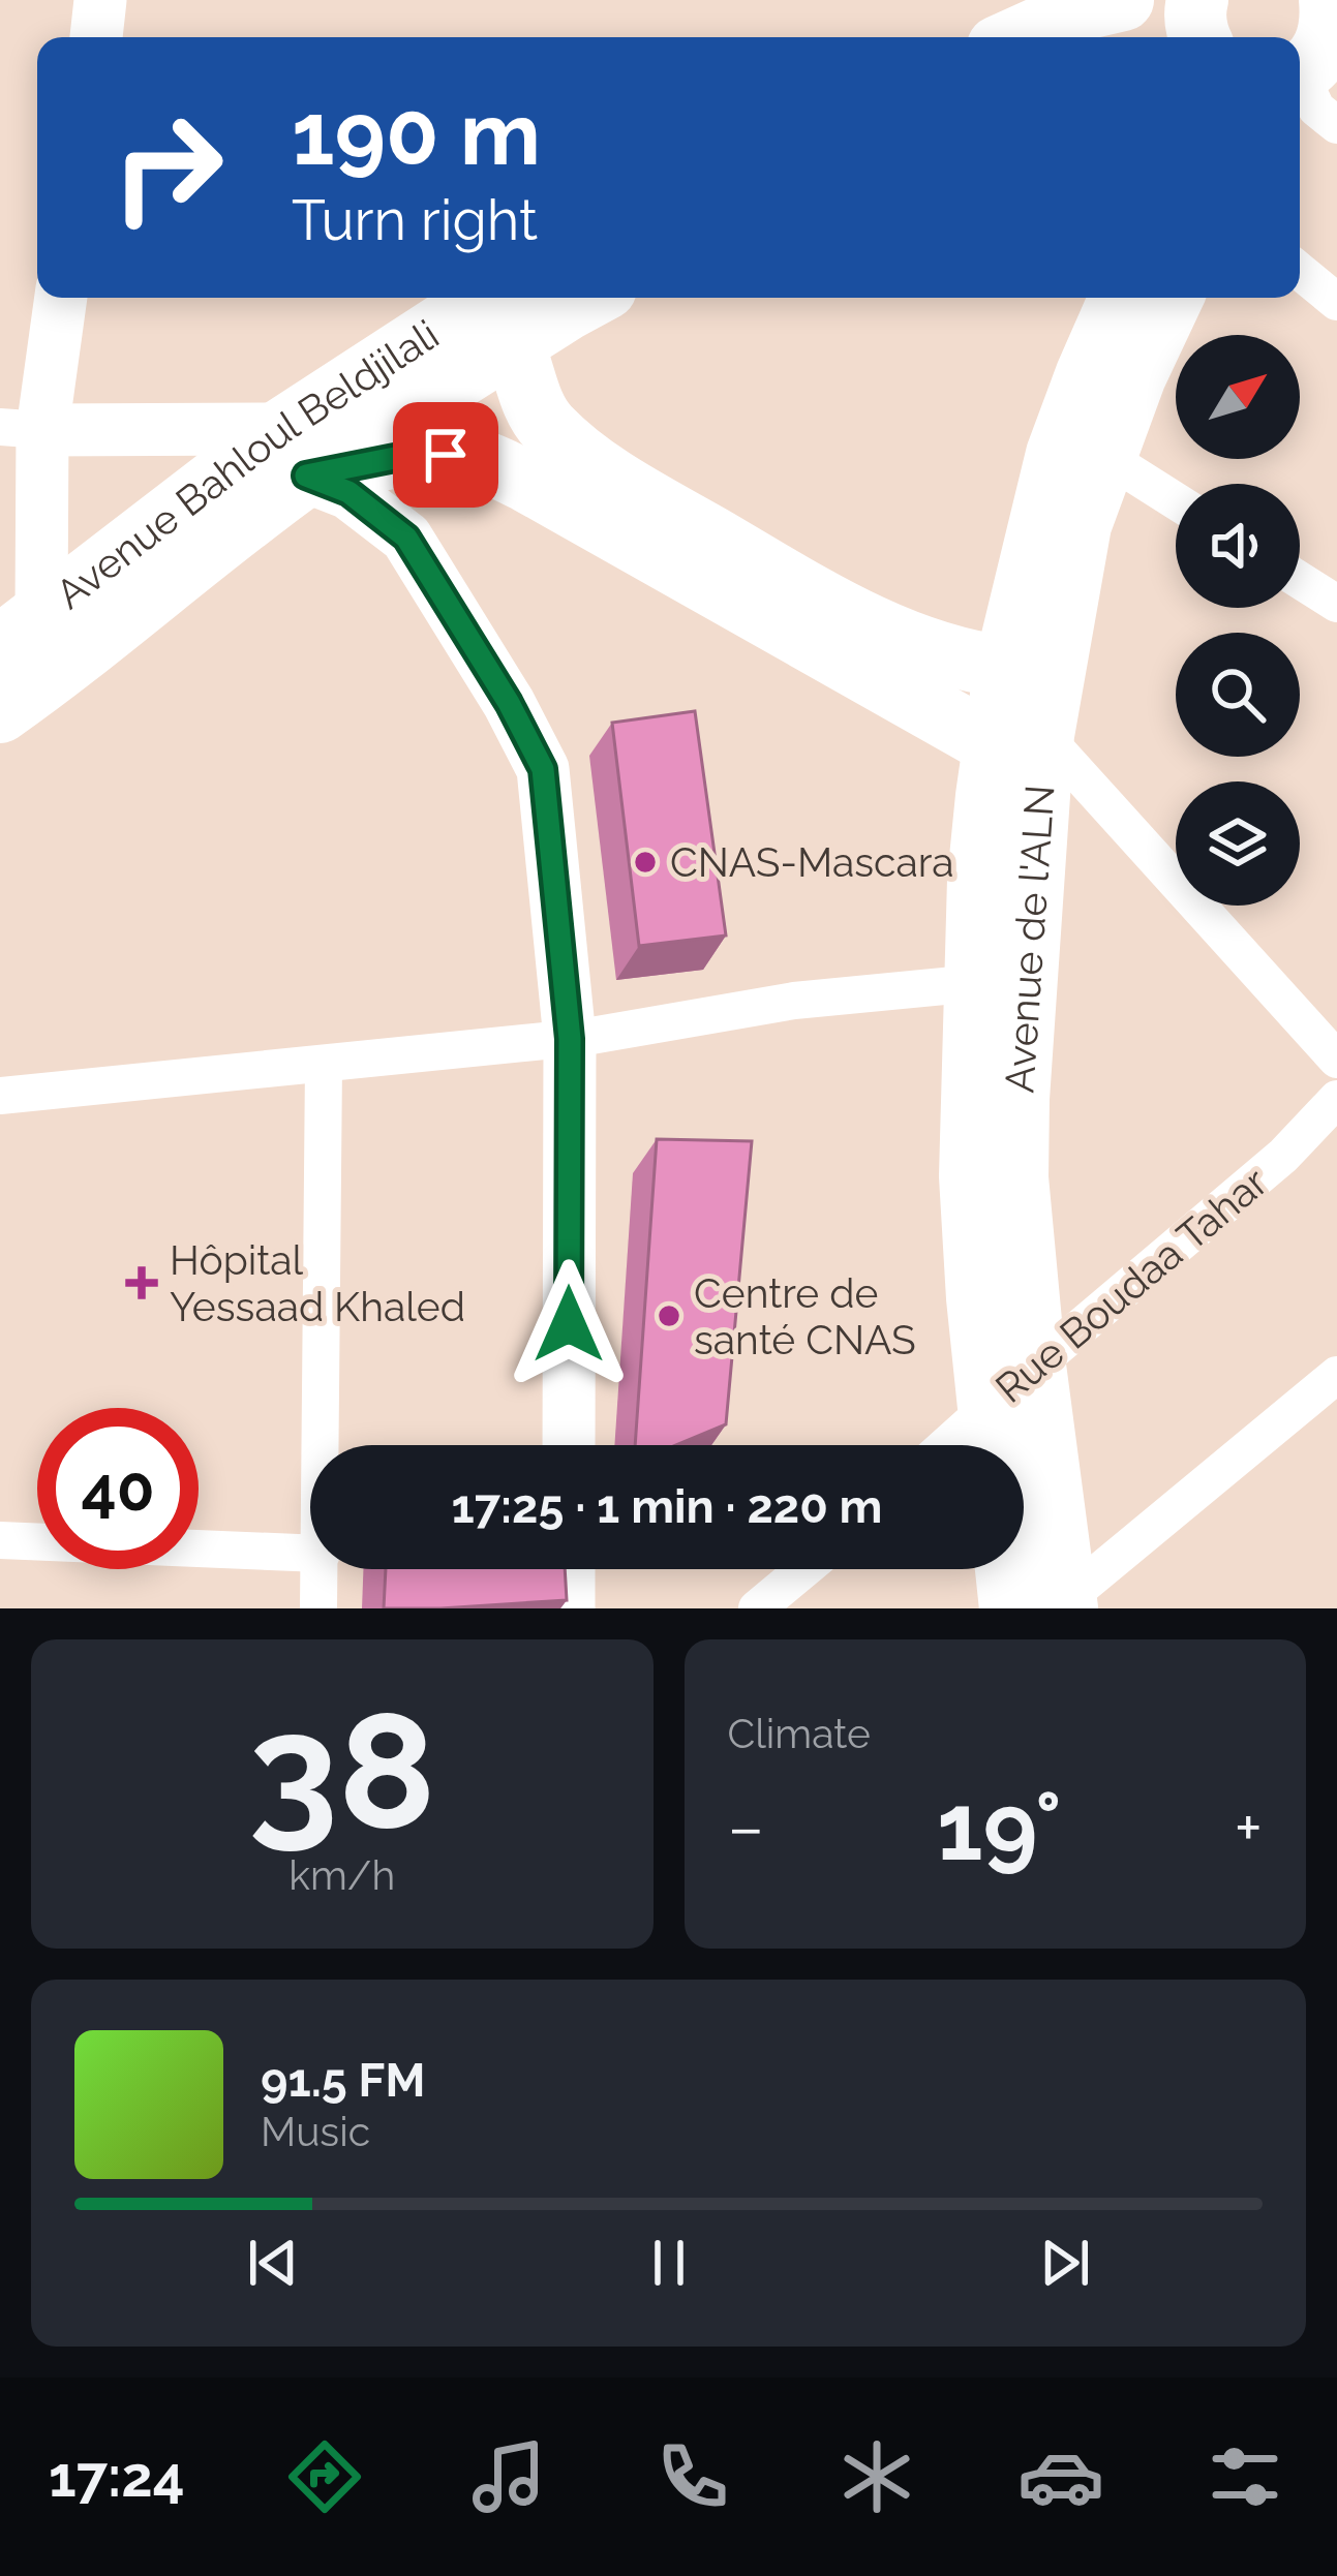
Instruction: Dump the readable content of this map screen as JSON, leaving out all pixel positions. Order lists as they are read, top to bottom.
{
  "streets": {
    "main road": ["Avenue Bahloul Beldjilali", "Avenue de l'ALN"],
    "street": ["Rue Boudaa Tahar"]
  },
  "crossings": [
    ["Avenue de l'ALN", "Rue Boudaa Tahar"]
  ],
  "places": {
    "other": ["CNAS-Mascara", "Centre de santé CNAS"],
    "health": ["Hôpital Yessaad Khaled"]
  },
  "north": "top right",
  "page": {
    "turn": ["190 m", "Turn right"],
    "limit": "40",
    "trip": "17:25 · 1 min · 220 m",
    "tile": [
      ["38", "km/h"],
      "Climate"
    ],
    "heat": ["−", "19°", "+"],
    "song": ["91.5 FM", "Music"],
    "tabs": "17:24"
  }
}
